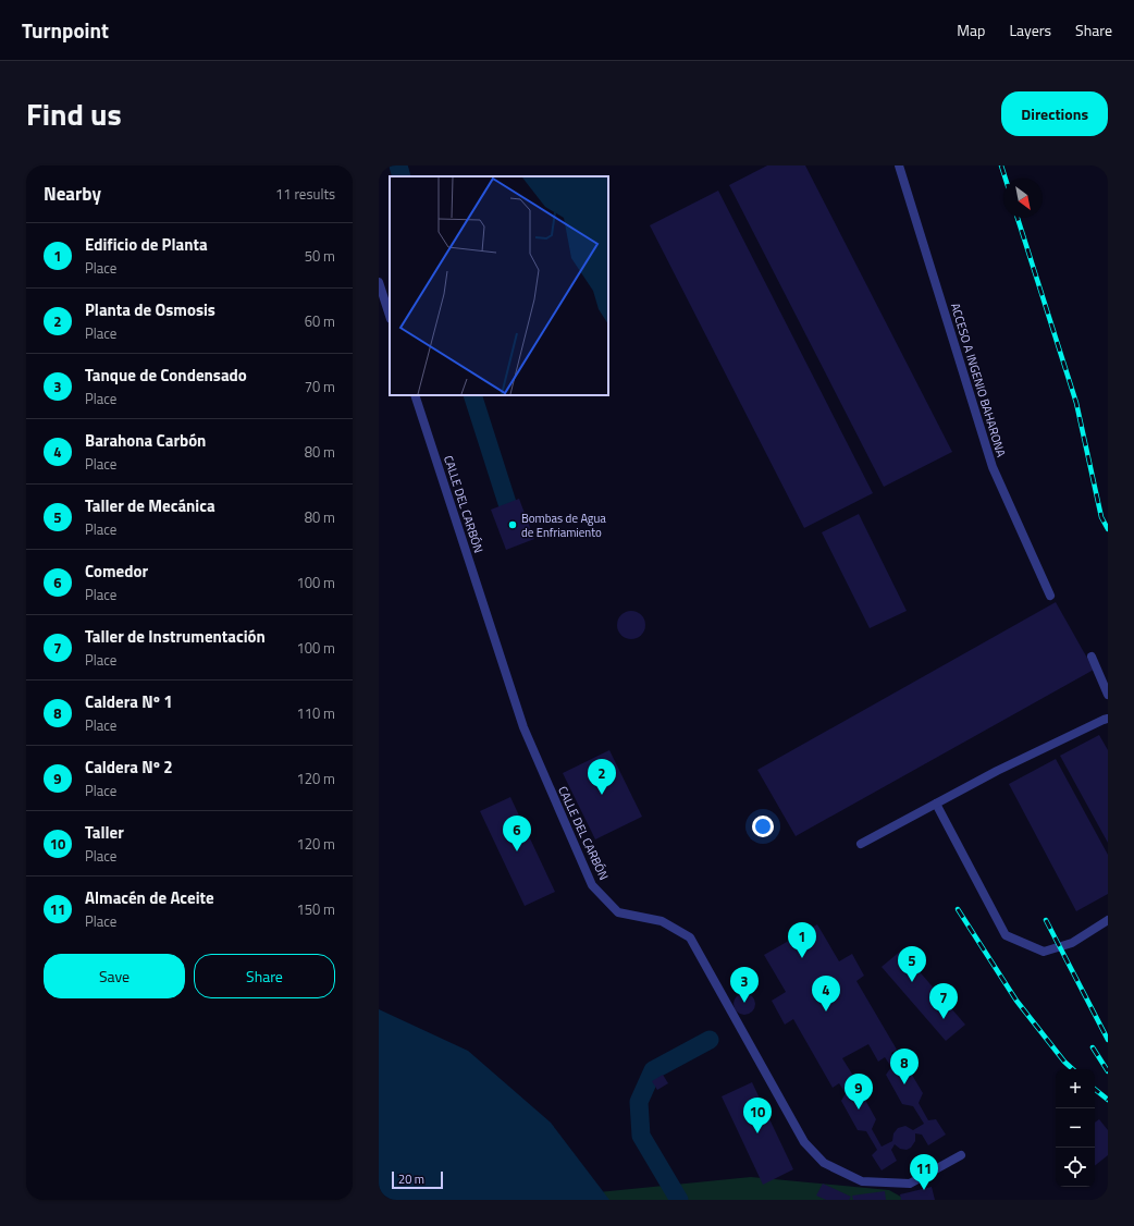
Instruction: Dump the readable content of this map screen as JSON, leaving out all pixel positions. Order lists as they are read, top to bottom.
{
  "streets": {
    "lane": ["ACCESO A INGENIO BAHARONA", "CALLE DEL CARBÓN"]
  },
  "places": ["Bombas de Agua de Enfriamiento"],
  "scale_bar": "20 m",
  "north": "bottom right",
  "page": {
    "header": "Turnpoint",
    "nav": ["Map", "Layers", "Share"],
    "title": "Find us",
    "buttons": [
      "Directions",
      ["Save", "Share"]
    ],
    "heading": ["Nearby", "11 results"],
    "list": [
      {
        "mark": "1",
        "name": "Edificio de Planta",
        "note": "Place",
        "value": "50 m"
      },
      {
        "mark": "2",
        "name": "Planta de Osmosis",
        "note": "Place",
        "value": "60 m"
      },
      {
        "mark": "3",
        "name": "Tanque de Condensado",
        "note": "Place",
        "value": "70 m"
      },
      {
        "mark": "4",
        "name": "Barahona Carbón",
        "note": "Place",
        "value": "80 m"
      },
      {
        "mark": "5",
        "name": "Taller de Mecánica",
        "note": "Place",
        "value": "80 m"
      },
      {
        "mark": "6",
        "name": "Comedor",
        "note": "Place",
        "value": "100 m"
      },
      {
        "mark": "7",
        "name": "Taller de Instrumentación",
        "note": "Place",
        "value": "100 m"
      },
      {
        "mark": "8",
        "name": "Caldera Nº 1",
        "note": "Place",
        "value": "110 m"
      },
      {
        "mark": "9",
        "name": "Caldera Nº 2",
        "note": "Place",
        "value": "120 m"
      },
      {
        "mark": "10",
        "name": "Taller",
        "note": "Place",
        "value": "120 m"
      },
      {
        "mark": "11",
        "name": "Almacén de Aceite",
        "note": "Place",
        "value": "150 m"
      }
    ],
    "pins": [
      "2",
      "6",
      "1",
      "5",
      "3",
      "4",
      "7",
      "8",
      "9",
      "10",
      "11"
    ],
    "map_buttons": ["+", "−"],
    "scale": "20 m"
  }
}
